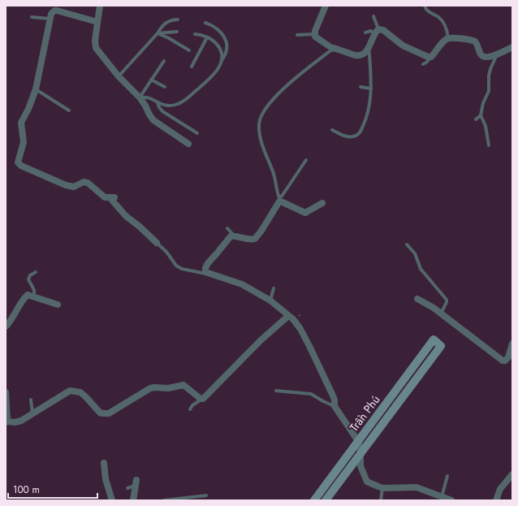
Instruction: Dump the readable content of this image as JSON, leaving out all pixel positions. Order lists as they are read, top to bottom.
{
  "streets": {
    "main road": ["Trần Phú"]
  },
  "scale_bar": "100 m"
}
